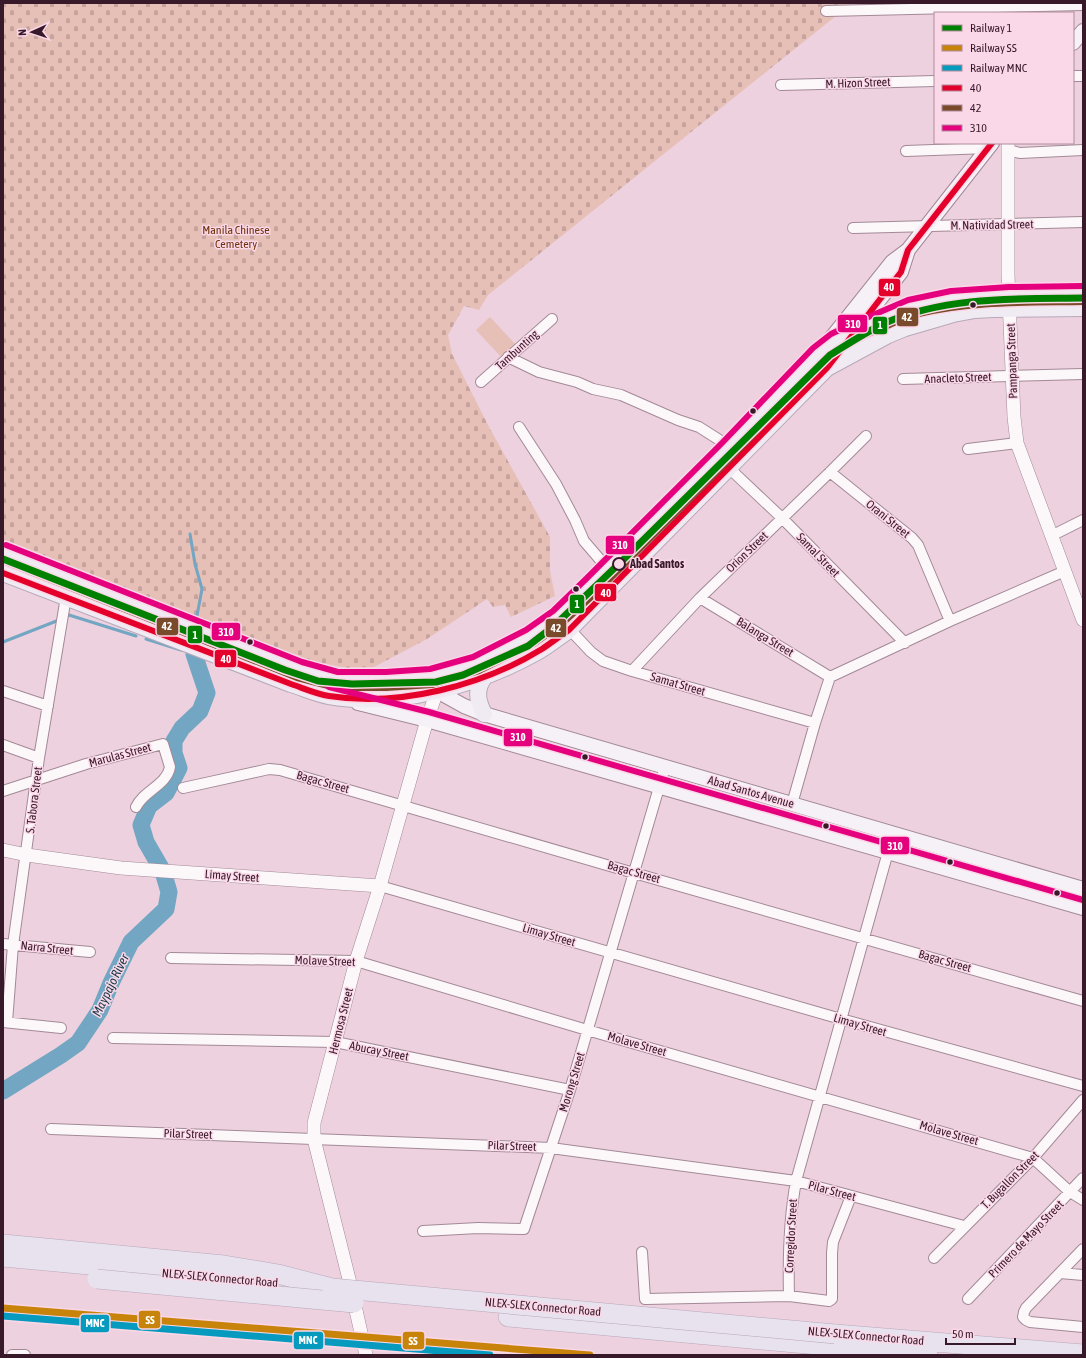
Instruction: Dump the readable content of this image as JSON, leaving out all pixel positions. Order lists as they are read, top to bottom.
{
  "streets": {
    "highway": ["NLEX-SLEX Connector Road"],
    "main road": ["Abad Santos Avenue"],
    "street": [
      "M. Hizon Street",
      "M. Natividad Street",
      "Tambunting",
      "Pampanga Street",
      "Anacleto Street",
      "Orani Street",
      "Orion Street",
      "Samal Street",
      "Balanga Street",
      "Samat Street",
      "Marulas Street",
      "Bagac Street",
      "S. Tabora Street",
      "Limay Street",
      "Narra Street",
      "Molave Street",
      "Hermosa Street",
      "Abucay Street",
      "Morong Street",
      "Pilar Street",
      "T. Bugallon Street",
      "Corregidor Street",
      "Primero de Mayo Street"
    ]
  },
  "crossings": [
    ["M. Natividad Street", "Pampanga Street"],
    ["Tambunting", "Samal Street"],
    ["Pampanga Street", "Anacleto Street"],
    ["Orani Street", "Orion Street"],
    ["Orion Street", "Samal Street"],
    ["Orion Street", "Balanga Street"],
    ["Orion Street", "Samat Street"],
    ["Marulas Street", "S. Tabora Street"],
    ["Bagac Street", "Hermosa Street"],
    ["Bagac Street", "Morong Street"],
    ["Bagac Street", "Corregidor Street"],
    ["Abad Santos Avenue", "Hermosa Street"],
    ["Abad Santos Avenue", "Morong Street"],
    ["Abad Santos Avenue", "Corregidor Street"],
    ["S. Tabora Street", "Limay Street"],
    ["S. Tabora Street", "Narra Street"],
    ["Limay Street", "Hermosa Street"],
    ["Limay Street", "Morong Street"],
    ["Limay Street", "Corregidor Street"],
    ["Molave Street", "Hermosa Street"],
    ["Molave Street", "Morong Street"],
    ["Molave Street", "T. Bugallon Street"],
    ["Molave Street", "Corregidor Street"],
    ["Molave Street", "Primero de Mayo Street"],
    ["Hermosa Street", "Abucay Street"],
    ["Hermosa Street", "Pilar Street"],
    ["Abucay Street", "Morong Street"],
    ["Morong Street", "Pilar Street"],
    ["Pilar Street", "T. Bugallon Street"],
    ["Pilar Street", "Corregidor Street"]
  ],
  "water": ["Maypajo River"],
  "parks": ["Manila Chinese Cemetery"],
  "places": ["Abad Santos"],
  "lines": [
    "transit line 40",
    "transit line 310",
    "rail line 1",
    "transit line 42",
    "rail line SS",
    "rail line MNC"
  ],
  "legend": [
    "Railway 1",
    "Railway SS",
    "Railway MNC",
    "40",
    "42",
    "310"
  ],
  "scale_bar": "50 m",
  "north": "left"
}
